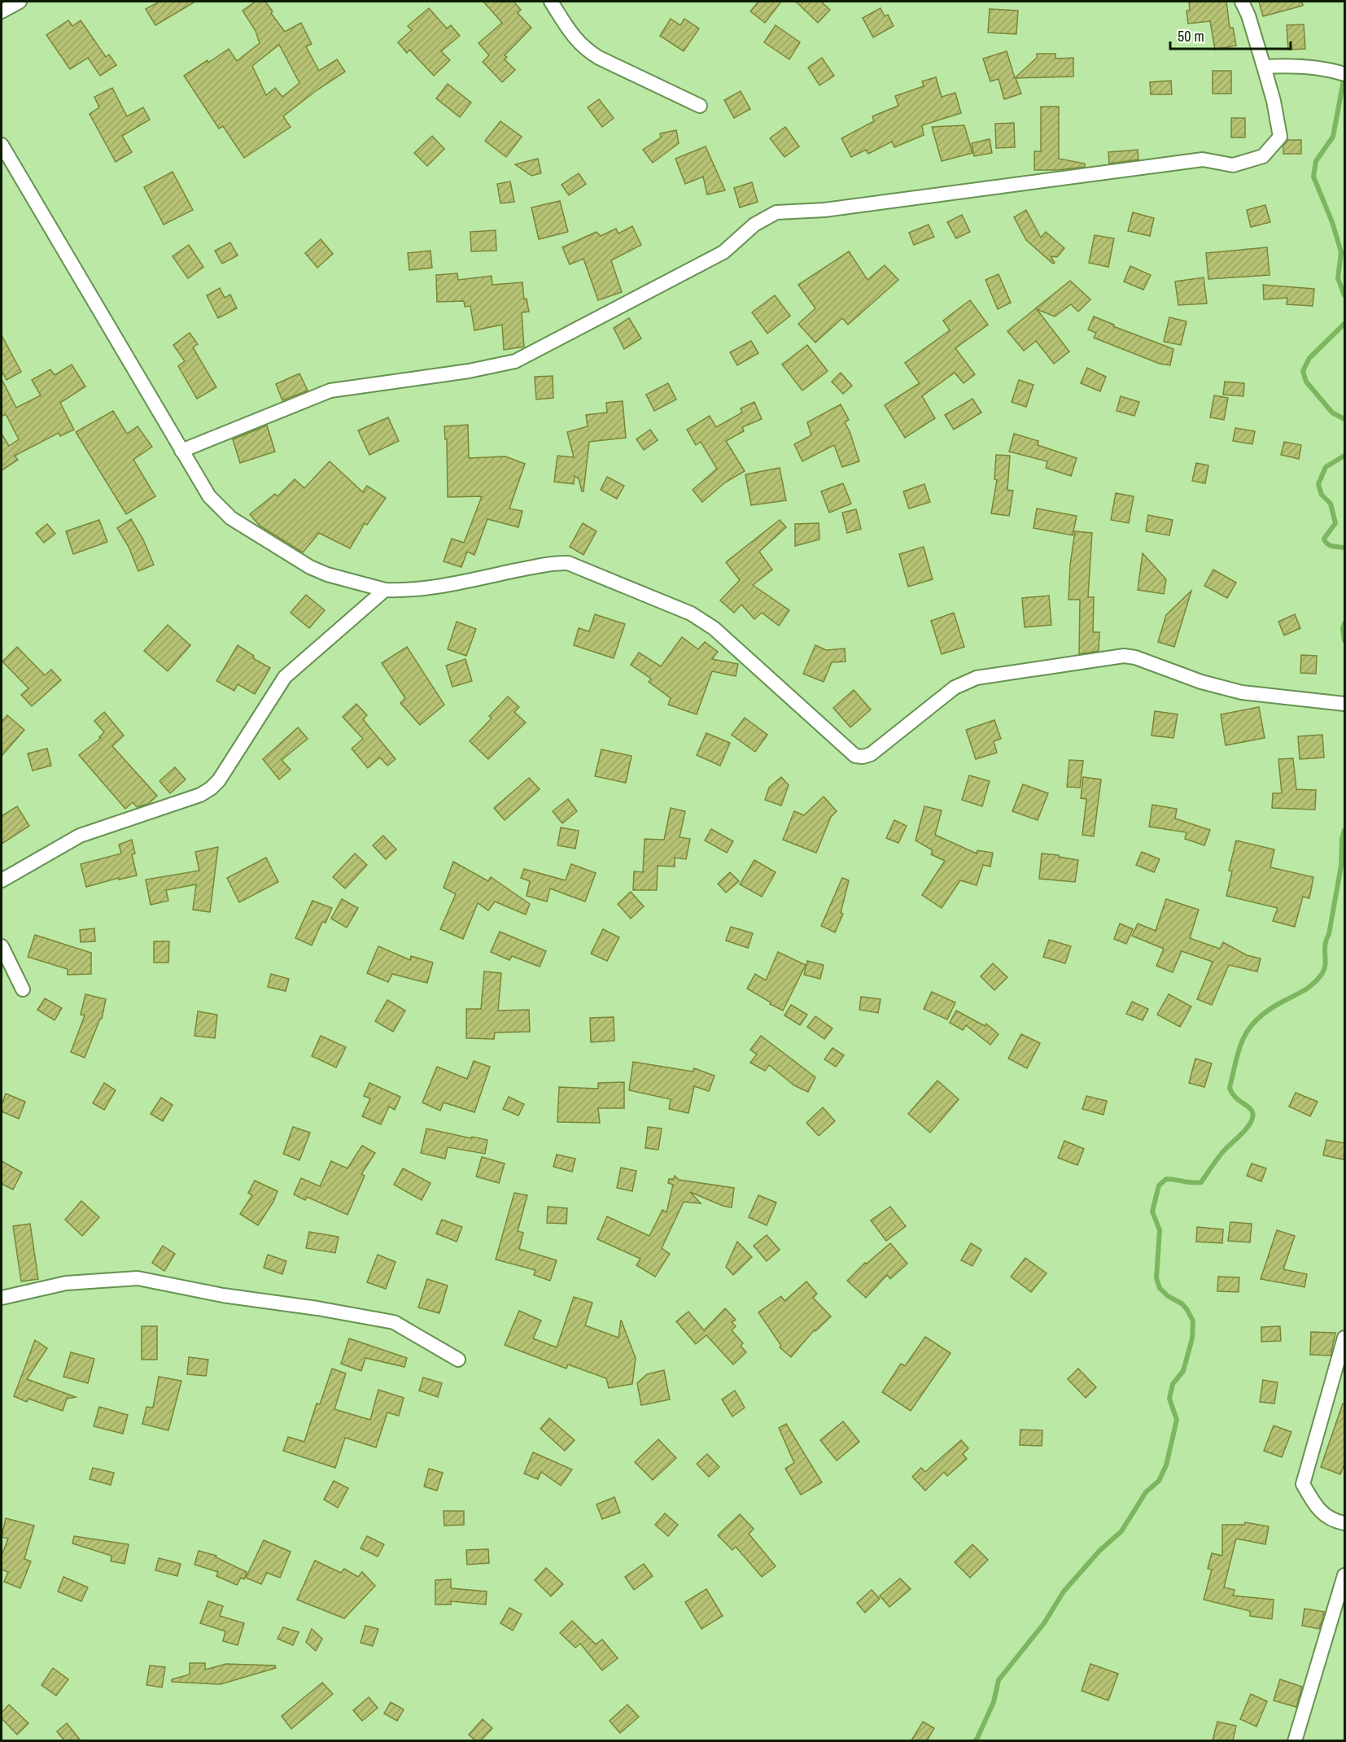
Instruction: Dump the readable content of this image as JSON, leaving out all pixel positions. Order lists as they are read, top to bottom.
{
  "scale_bar": "50 m"
}
